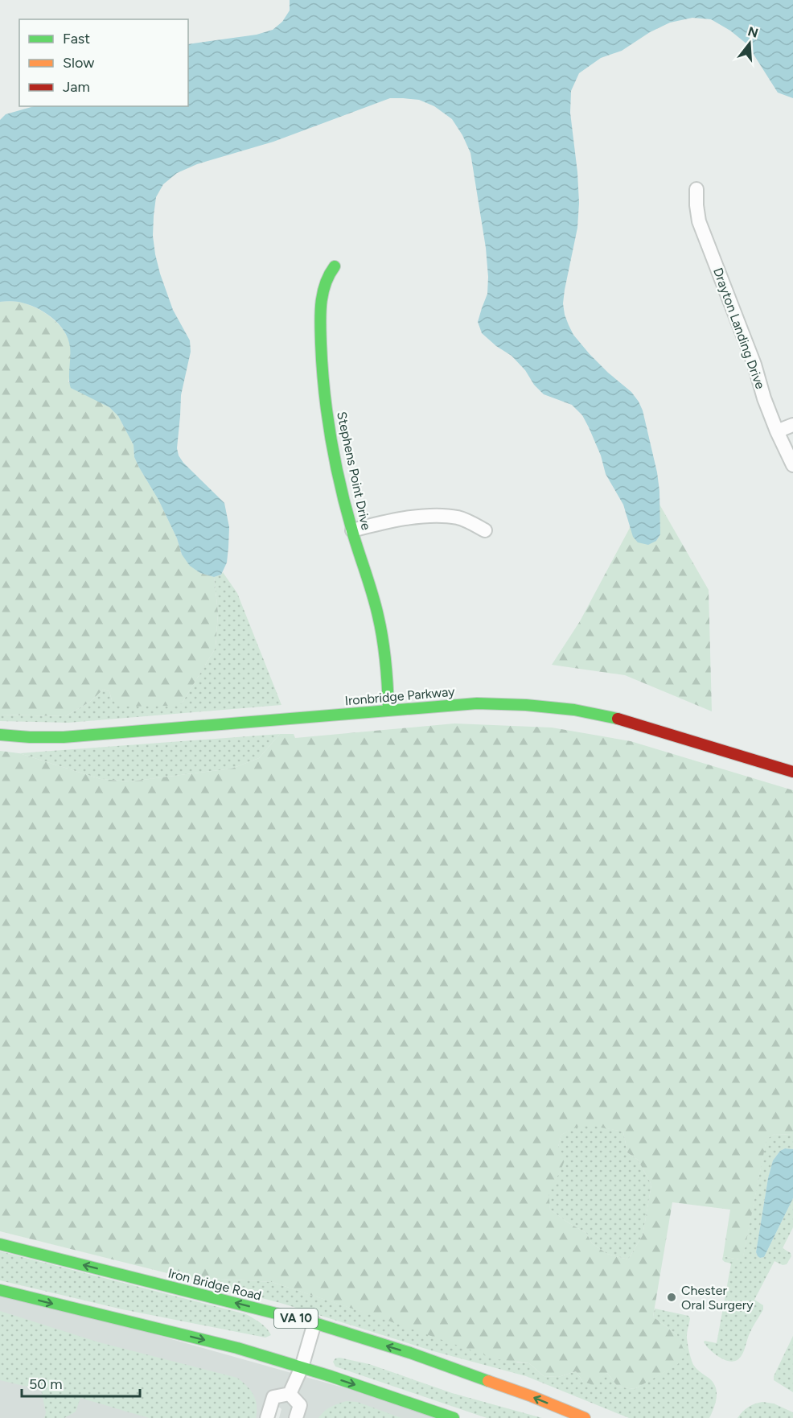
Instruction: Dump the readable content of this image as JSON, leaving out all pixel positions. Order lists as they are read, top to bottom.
{
  "streets": {
    "street": [
      "Drayton Landing Drive",
      "Stephens Point Drive",
      "Ironbridge Parkway",
      "Iron Bridge Road",
      "VA 10"
    ]
  },
  "crossings": [
    ["Stephens Point Drive", "Ironbridge Parkway"]
  ],
  "places": ["Chester Oral Surgery"],
  "legend": ["Fast", "Slow", "Jam"],
  "scale_bar": "50 m",
  "north": "top"
}
